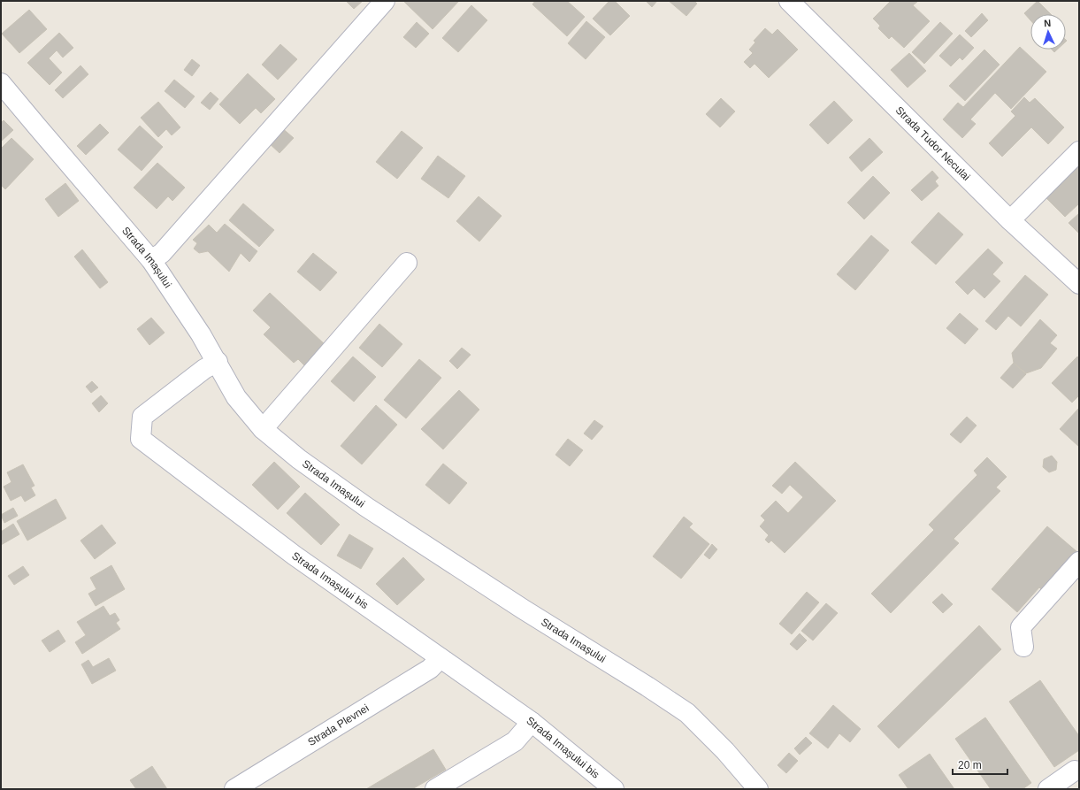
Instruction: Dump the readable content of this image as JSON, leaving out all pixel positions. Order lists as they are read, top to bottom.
{
  "streets": {
    "street": [
      "Strada Tudor Neculai",
      "Strada Imașului",
      "Strada Imașului bis",
      "Strada Plevnei"
    ]
  },
  "crossings": [
    ["Strada Imașului", "Strada Imașului bis"],
    ["Strada Imașului bis", "Strada Plevnei"]
  ],
  "scale_bar": "20 m",
  "north": "top"
}
